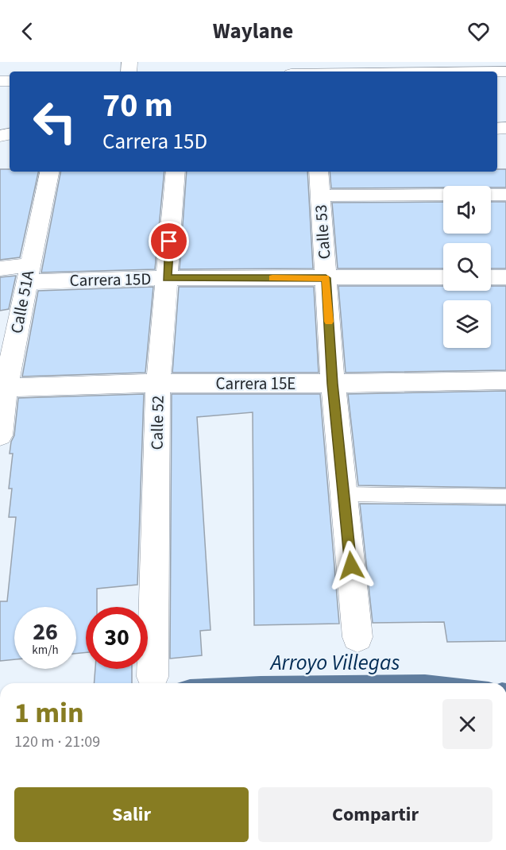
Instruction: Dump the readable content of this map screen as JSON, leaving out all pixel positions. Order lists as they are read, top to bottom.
{
  "streets": {
    "street": [
      "Calle 53",
      "Carrera 15D",
      "Calle 51A",
      "Carrera 15E",
      "Calle 52"
    ]
  },
  "crossings": [
    ["Calle 53", "Carrera 15D"],
    ["Calle 53", "Carrera 15E"],
    ["Carrera 15D", "Calle 51A"],
    ["Carrera 15D", "Calle 52"],
    ["Calle 51A", "Carrera 15E"],
    ["Carrera 15E", "Calle 52"]
  ],
  "water": ["Arroyo Villegas"],
  "page": {
    "header": "Waylane",
    "turn": ["70 m", "Carrera 15D"],
    "speed": "26 km/h",
    "limit": "30",
    "heading": ["1 min", "120 m · 21:09"],
    "buttons": ["Salir", "Compartir"]
  }
}
